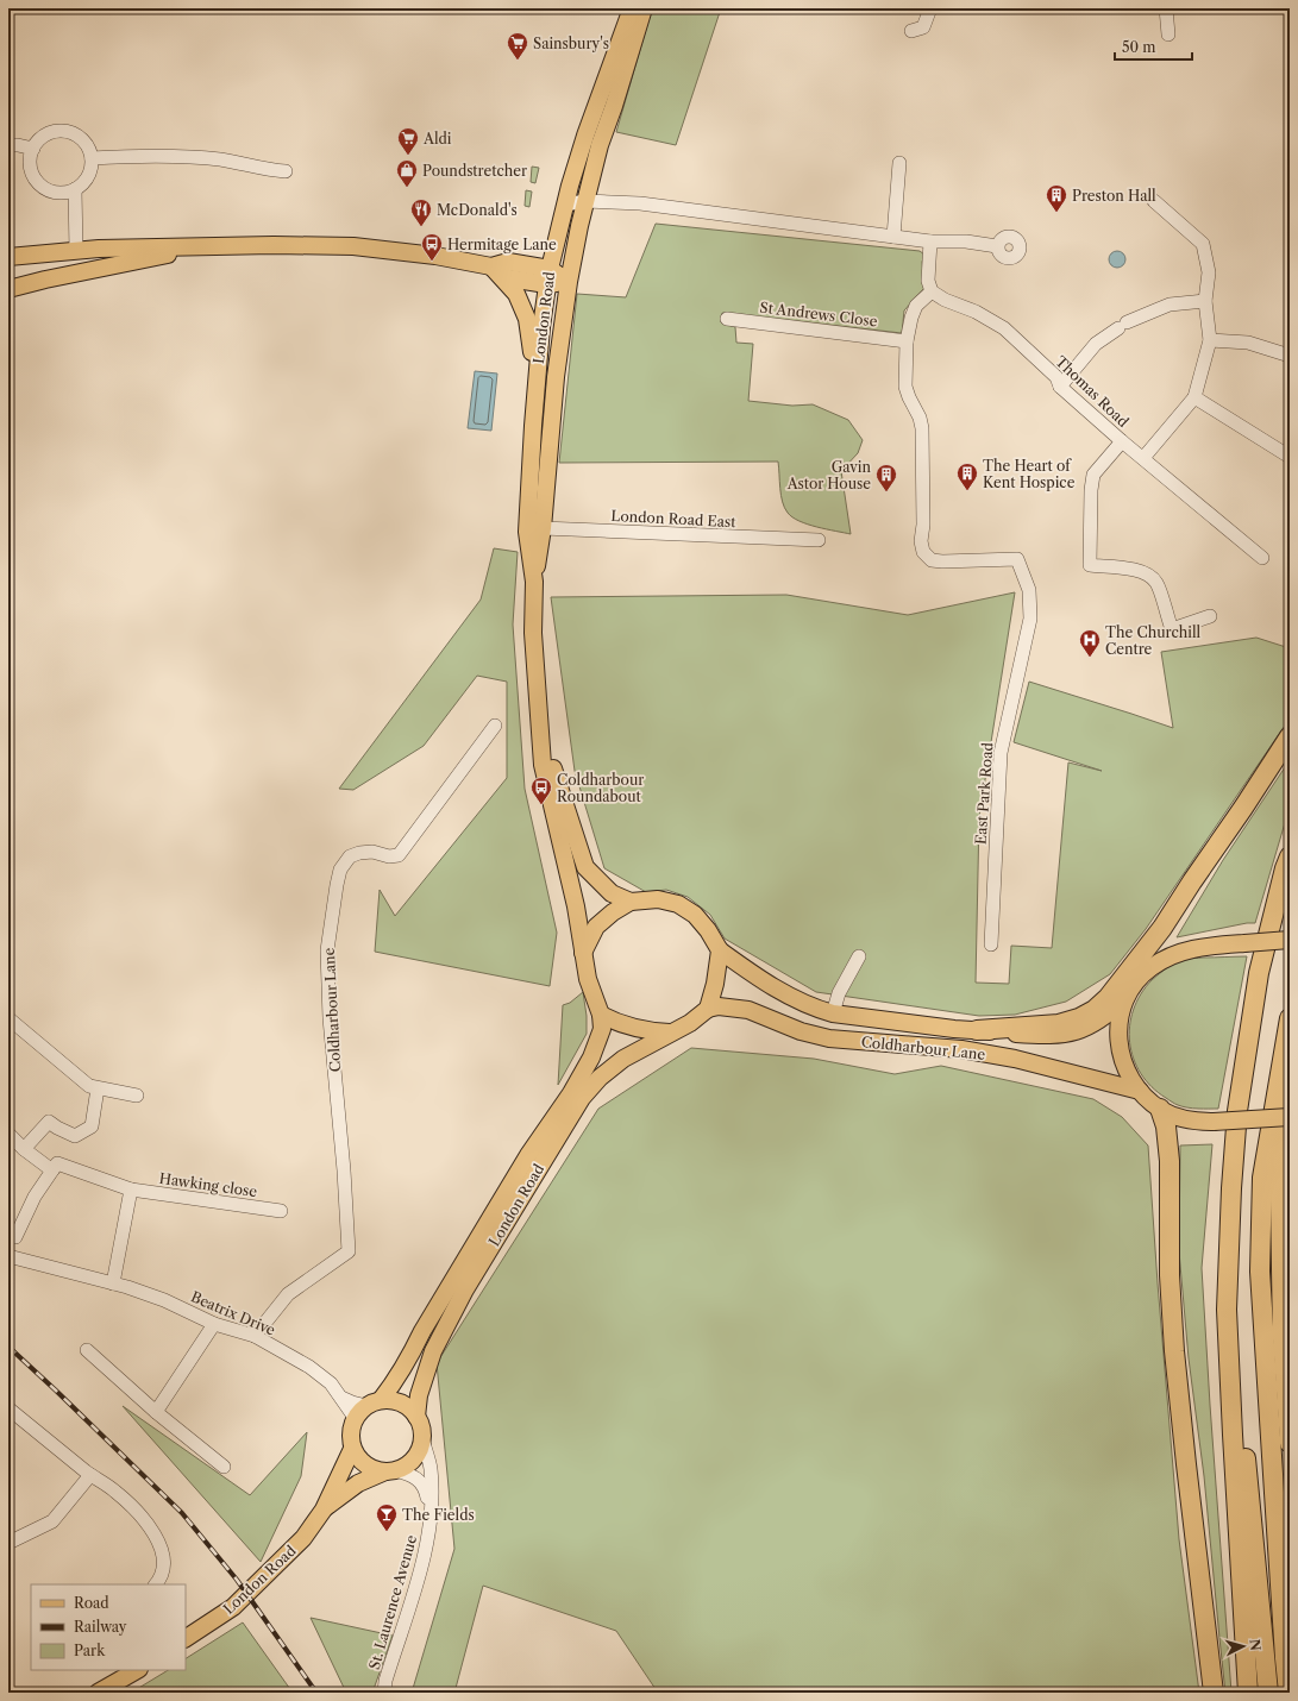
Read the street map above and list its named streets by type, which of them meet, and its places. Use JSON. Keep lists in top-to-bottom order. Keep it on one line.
{"streets":{"main road":["London Road","Coldharbour Lane"],"street":["St Andrews Close","Thomas Road","London Road East","East Park Road","Hawking close","Beatrix Drive","St. Laurence Avenue"]},"crossings":[["St Andrews Close","East Park Road"],["London Road","London Road East"],["London Road","Coldharbour Lane"],["London Road","Beatrix Drive"],["London Road","St. Laurence Avenue"],["Coldharbour Lane","Beatrix Drive"],["Beatrix Drive","St. Laurence Avenue"]],"places":{"supermarket":["Sainsbury's","Aldi"],"shop":["Poundstretcher"],"building":["Preston Hall","The Heart of Kent Hospice","Gavin Astor House"],"restaurant":["McDonald's"],"bus stop":["Hermitage Lane","Coldharbour Roundabout"],"hospital":["The Churchill Centre"],"bar":["The Fields"]},"legend":["Road","Railway","Park"],"scale_bar":"50 m","north":"right"}
